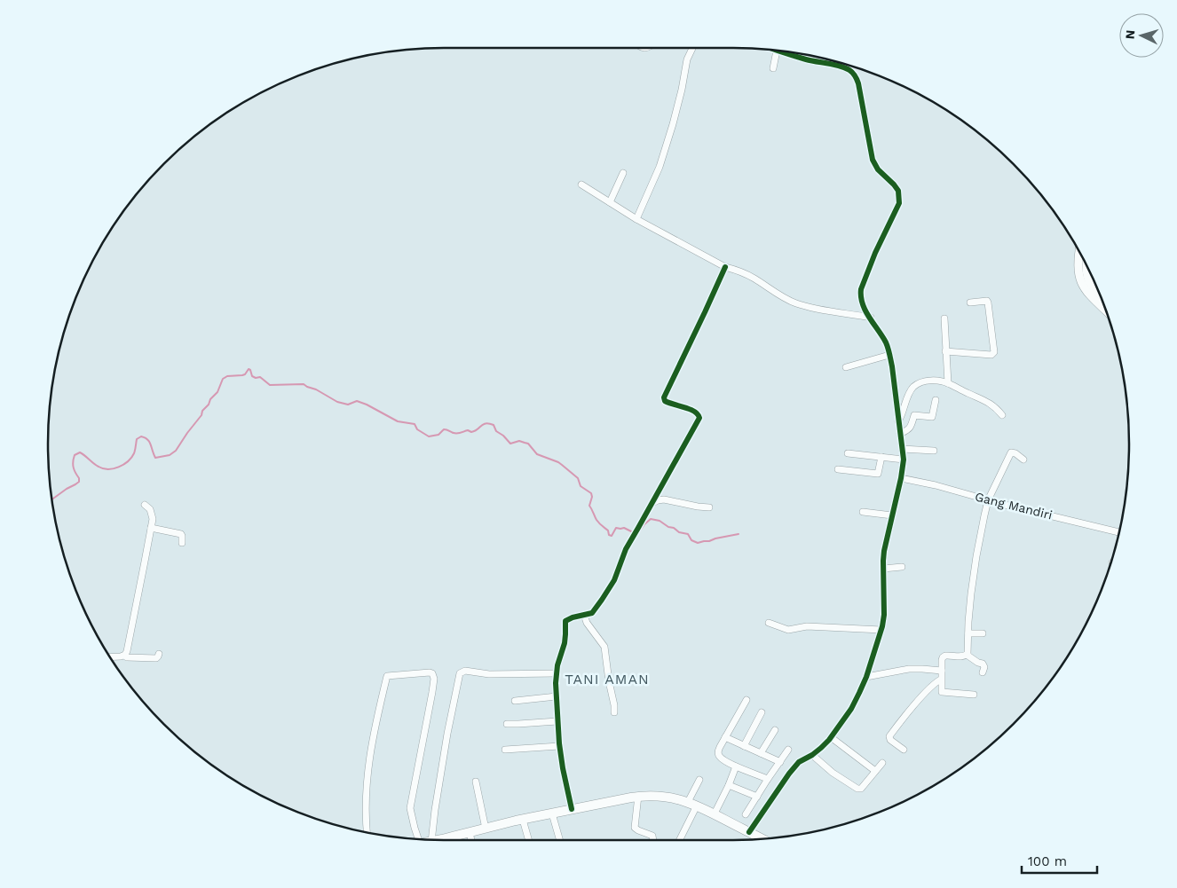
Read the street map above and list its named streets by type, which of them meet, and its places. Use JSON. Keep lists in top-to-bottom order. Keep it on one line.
{"streets":{"street":["Gang Mandiri"]},"districts":["TANI AMAN"],"scale_bar":"100 m","north":"left"}
